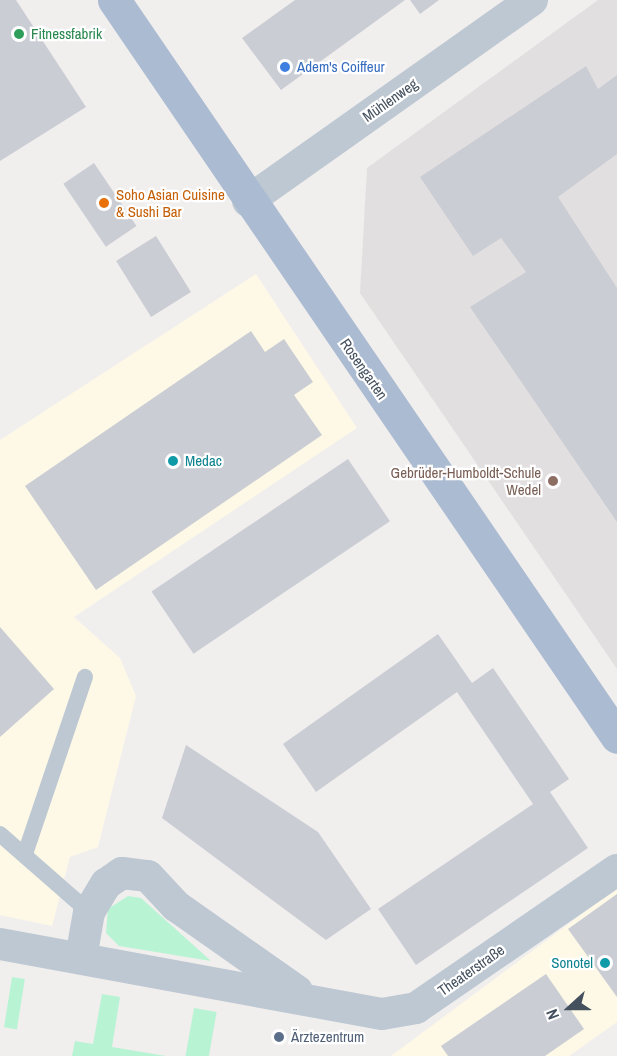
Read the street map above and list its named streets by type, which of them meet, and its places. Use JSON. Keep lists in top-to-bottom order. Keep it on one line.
{"streets":{"main road":["Rosengarten"],"street":["Mühlenweg","Theaterstraße"]},"crossings":[["Mühlenweg","Rosengarten"]],"places":["Fitnessfabrik","Adem's Coiffeur","Soho Asian Cuisine & Sushi Bar","Medac","Gebrüder-Humboldt-Schule Wedel","Sonotel","Ärztezentrum"],"north":"left"}
